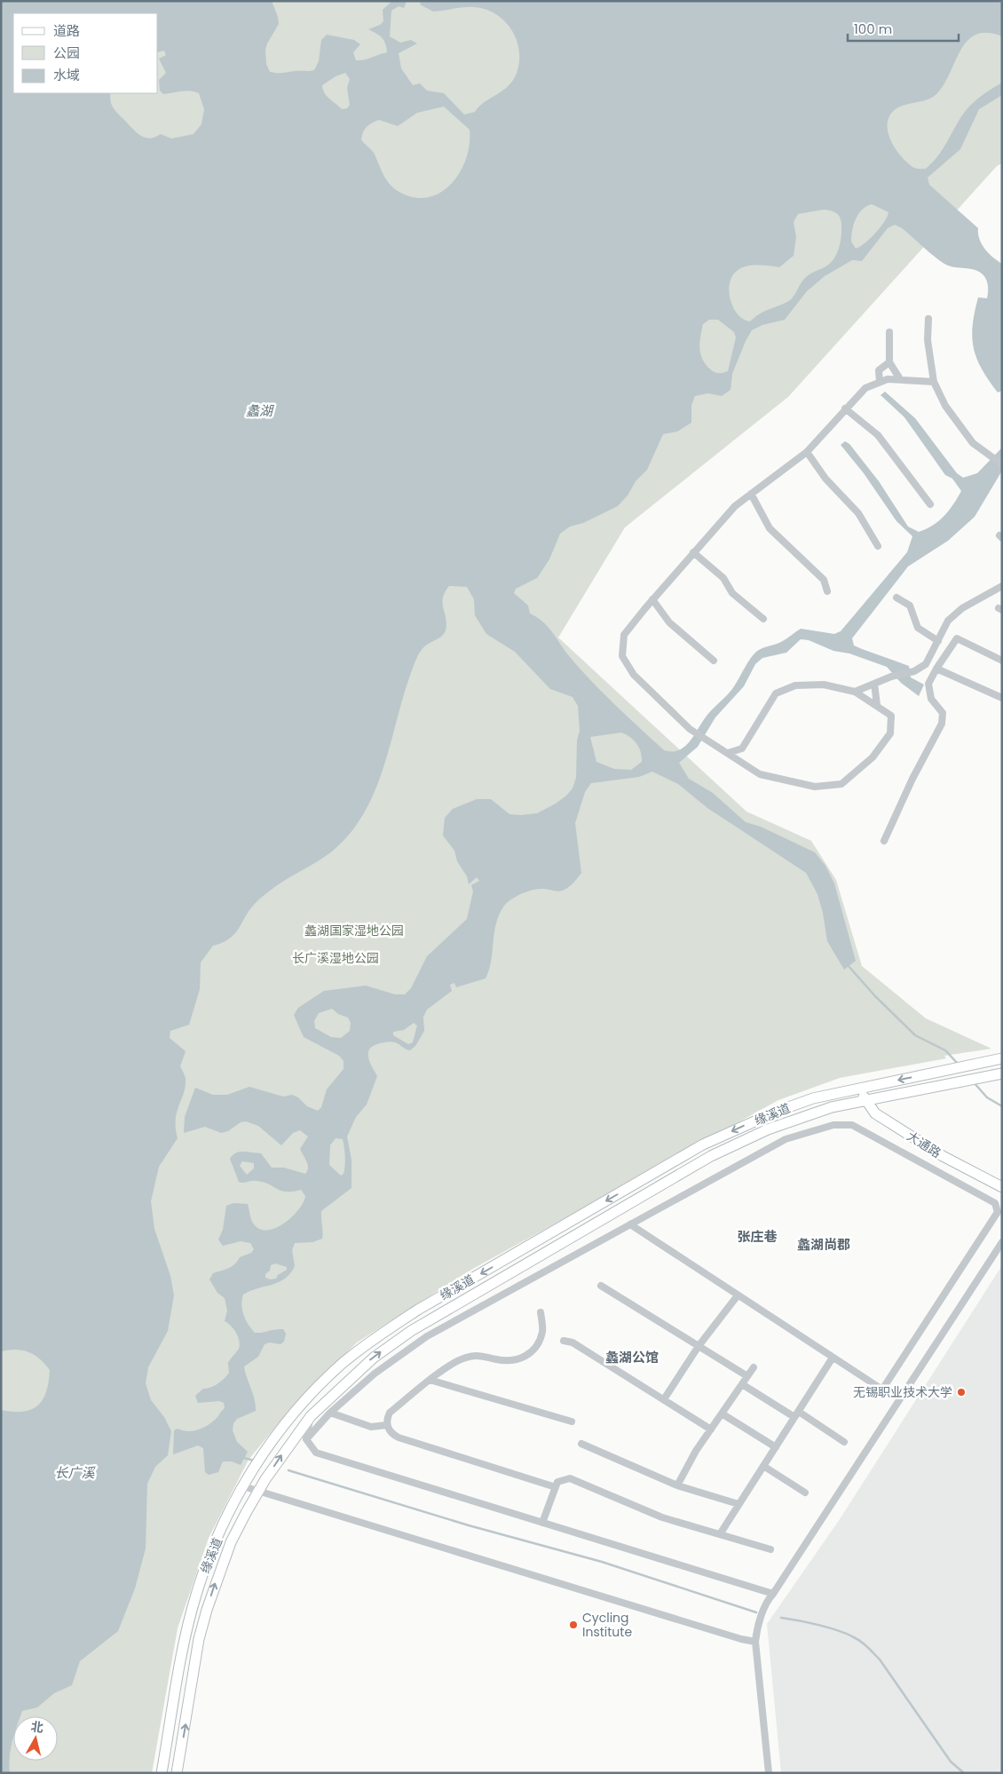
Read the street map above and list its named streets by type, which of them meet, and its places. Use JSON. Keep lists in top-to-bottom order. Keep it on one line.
{"streets":{"main road":["缘溪道","大通路"]},"crossings":[["缘溪道","大通路"]],"districts":["张庄巷","蠡湖尚郡","蠡湖公馆"],"water":["蠡湖","长广溪"],"parks":["蠡湖国家湿地公园","长广溪湿地公园"],"places":["无锡职业技术大学","Cycling Institute"],"legend":["道路","公园","水域"],"scale_bar":"100 m","north":"top"}
